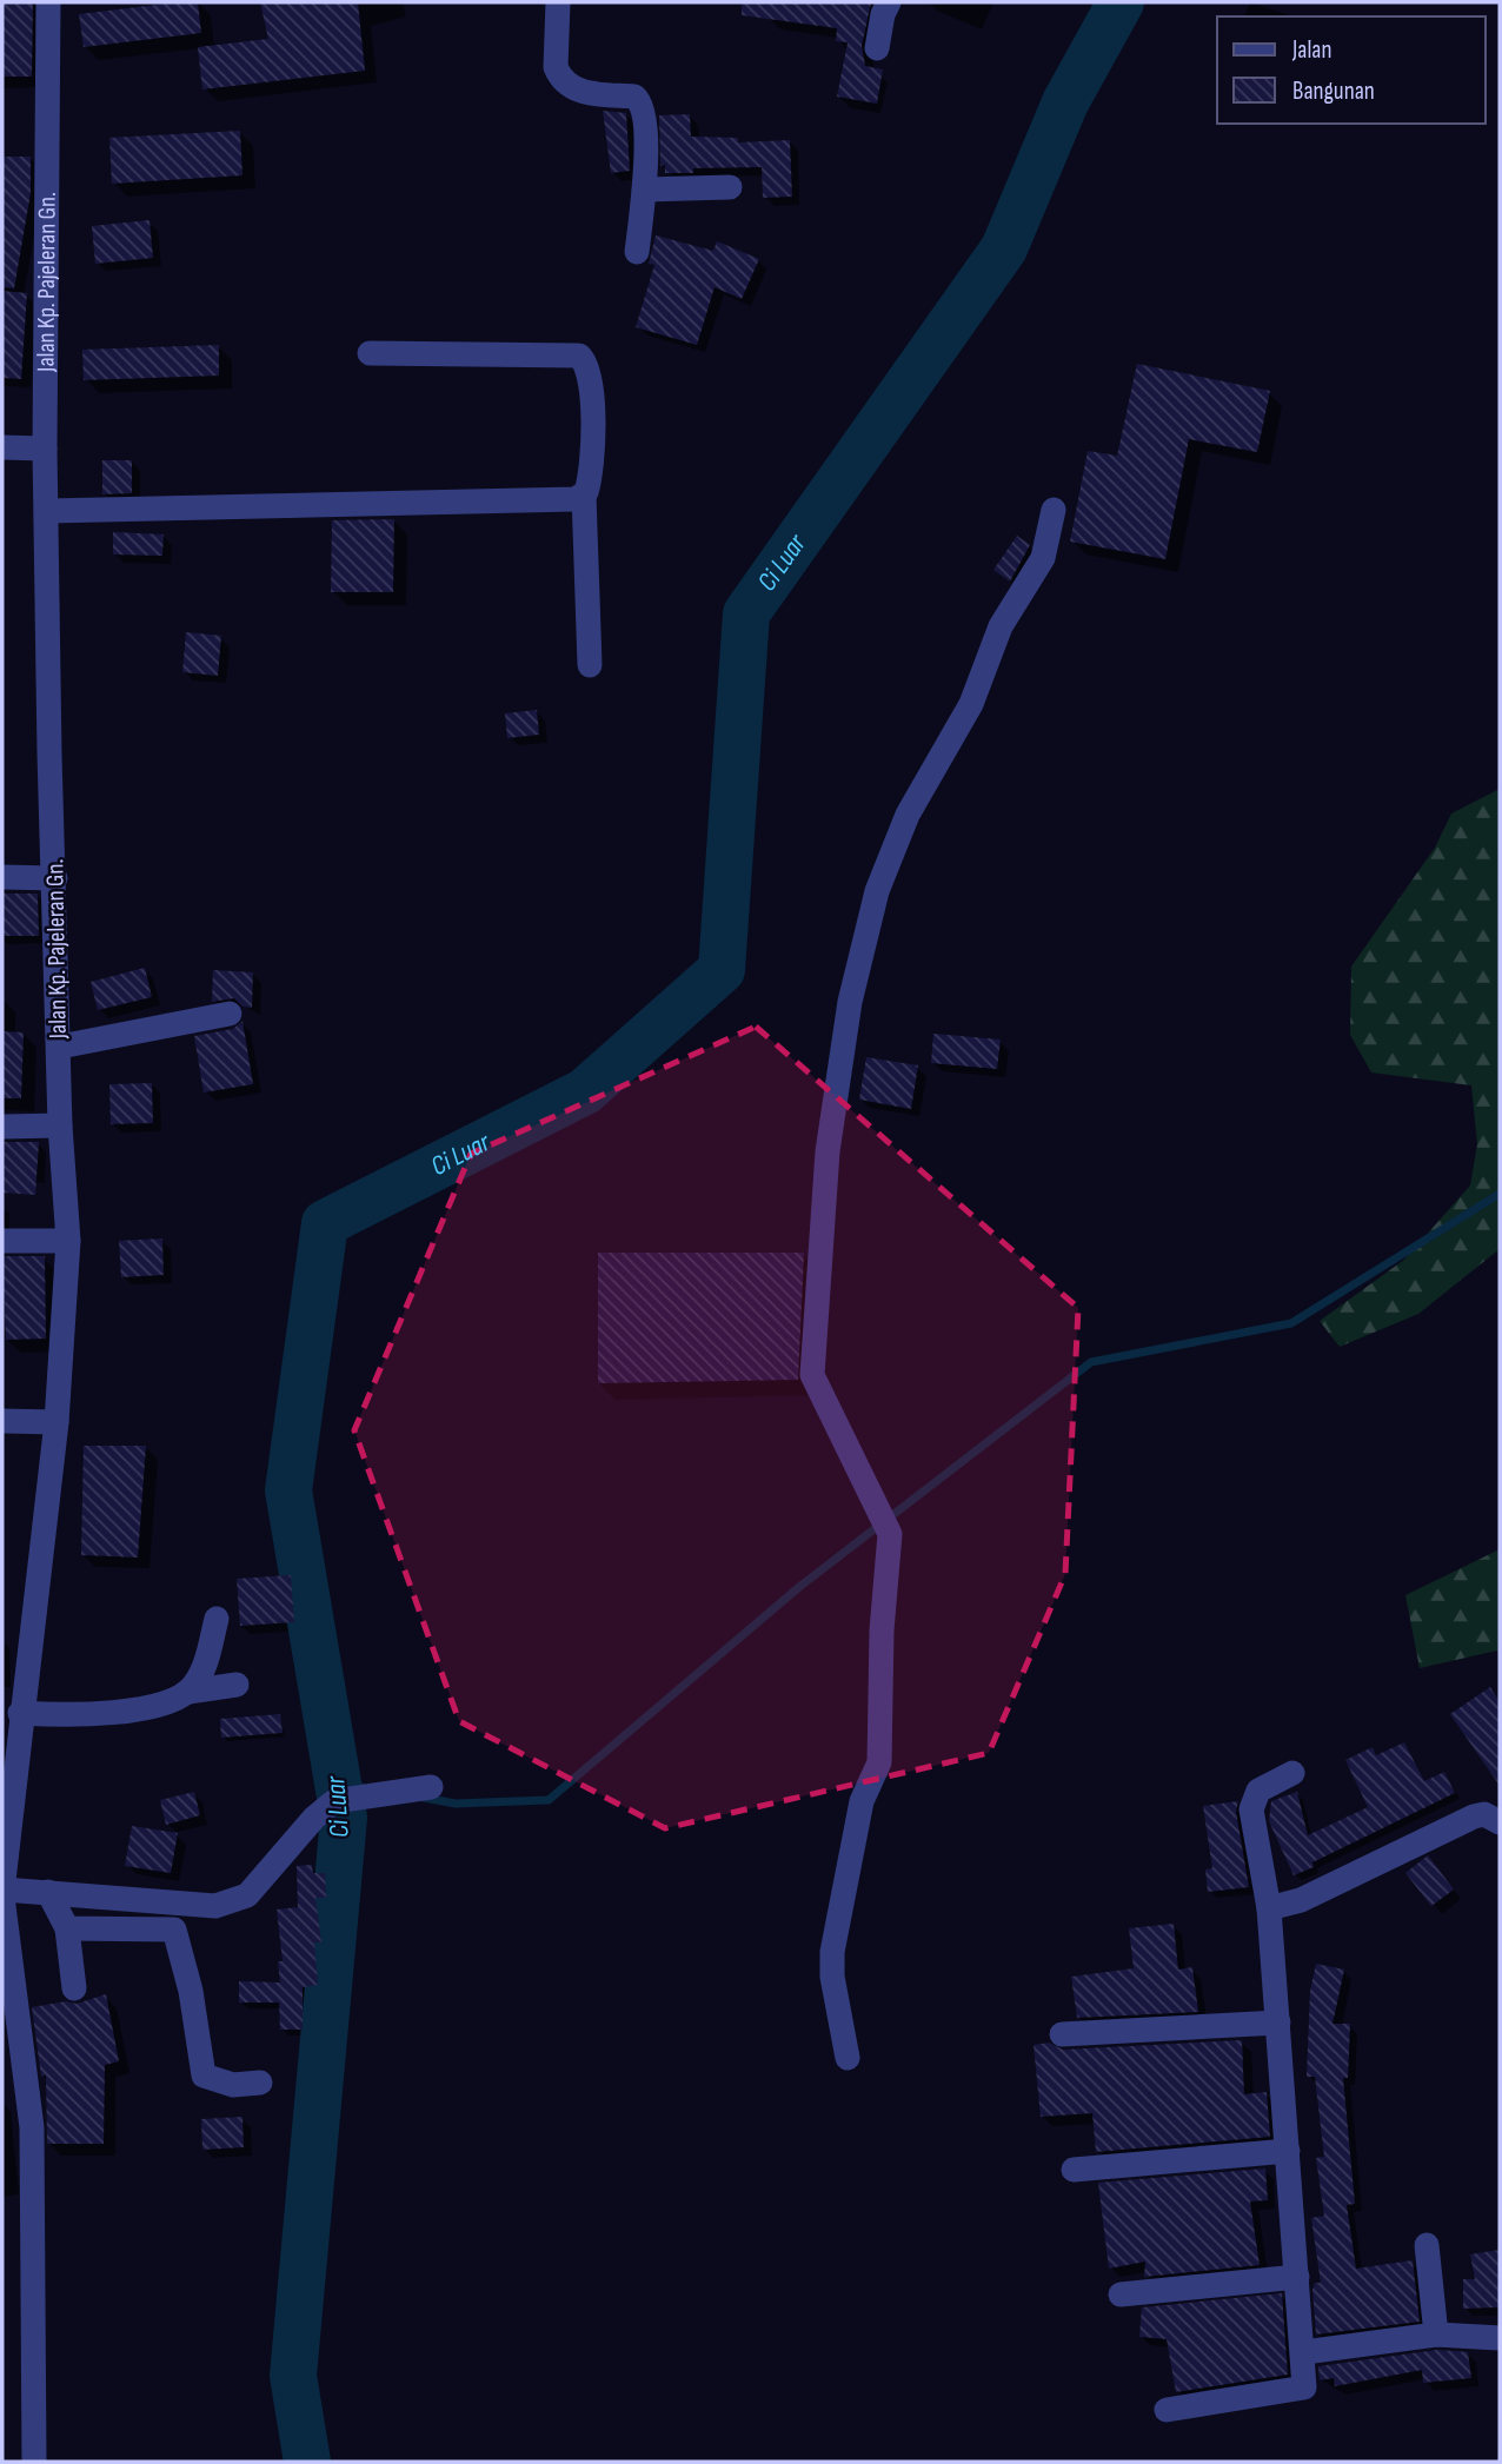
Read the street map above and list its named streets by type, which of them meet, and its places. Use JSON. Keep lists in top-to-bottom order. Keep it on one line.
{"streets":{"street":["Jalan Kp. Pajeleran Gn."]},"water":["Ci Luar"],"legend":["Jalan","Bangunan"]}
